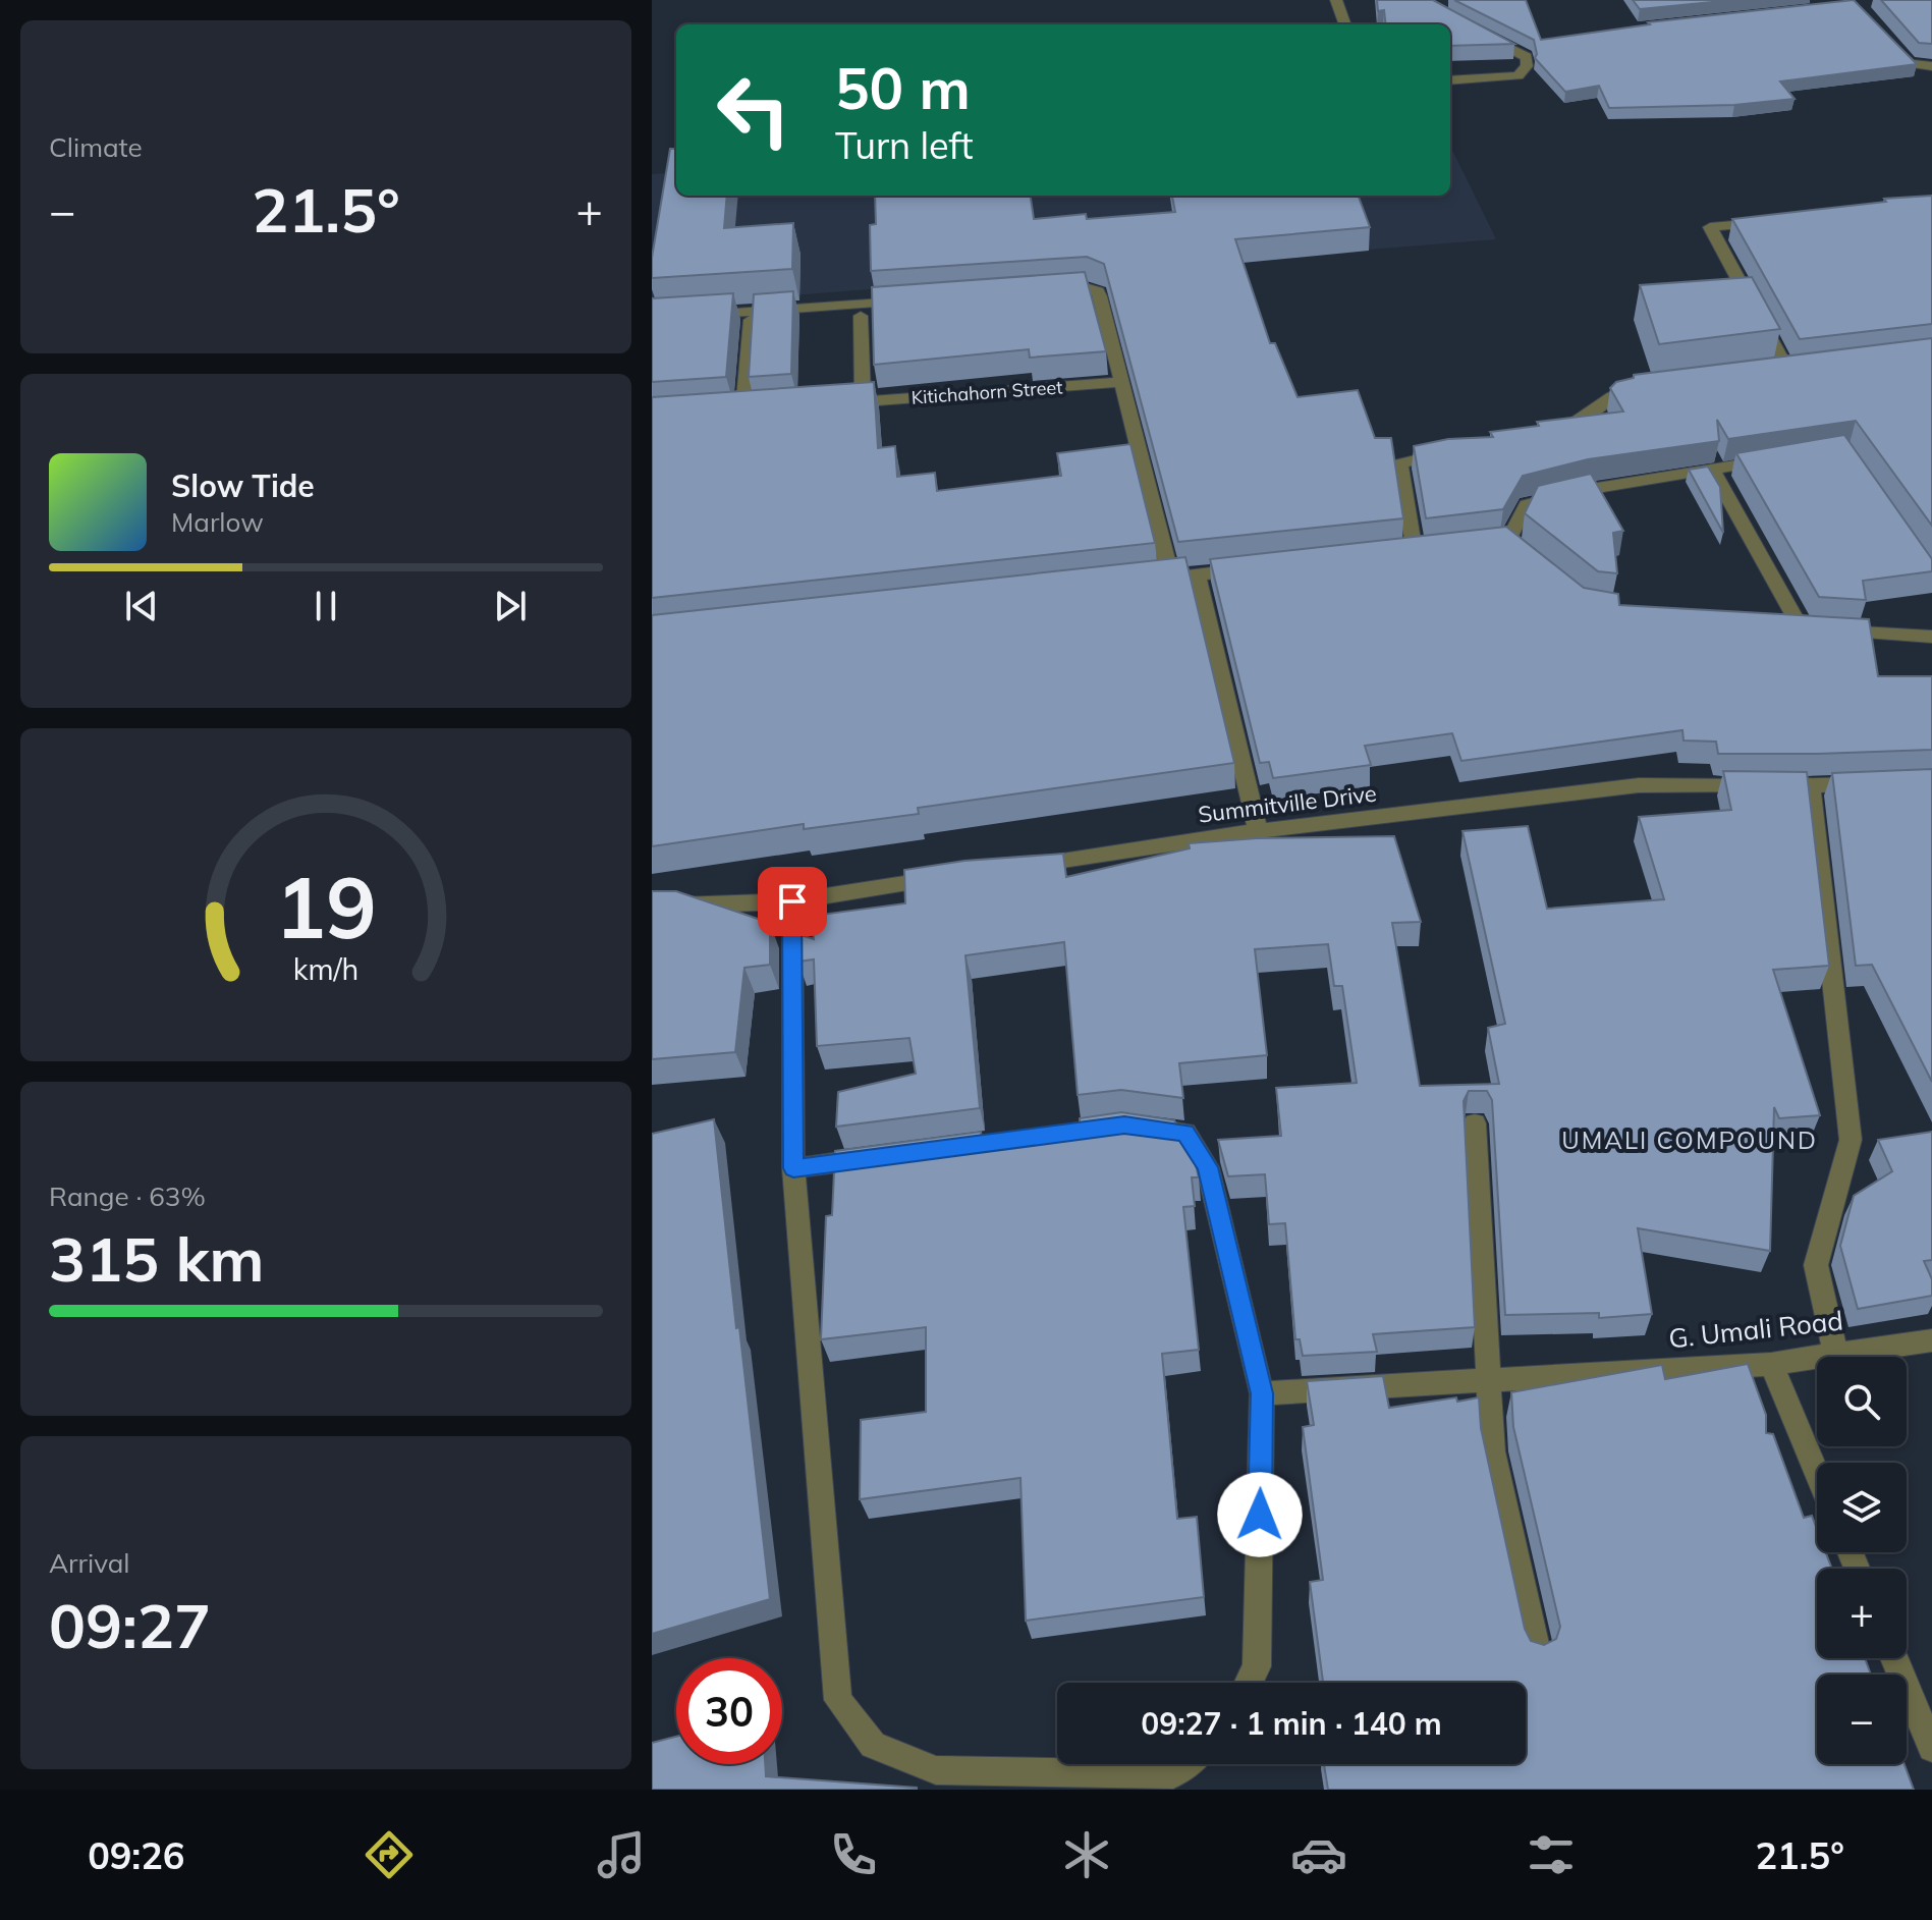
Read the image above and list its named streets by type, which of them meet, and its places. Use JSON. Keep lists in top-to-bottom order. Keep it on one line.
{"streets":{"street":["Kitichahorn Street","Summitville Drive","G. Umali Road"]},"districts":["UMALI COMPOUND"],"page":{"tile":["Climate",["Range · 63%","315 km"],["Arrival","09:27"]],"turn":["50 m","Turn left"],"heat":["−","21.5°","+"],"song":["Slow Tide","Marlow"],"map_buttons":["+","−"],"limit":"30","trip":"09:27 · 1 min · 140 m","tabs":["09:26","21.5°"],"gauge":["19","km/h"]}}
